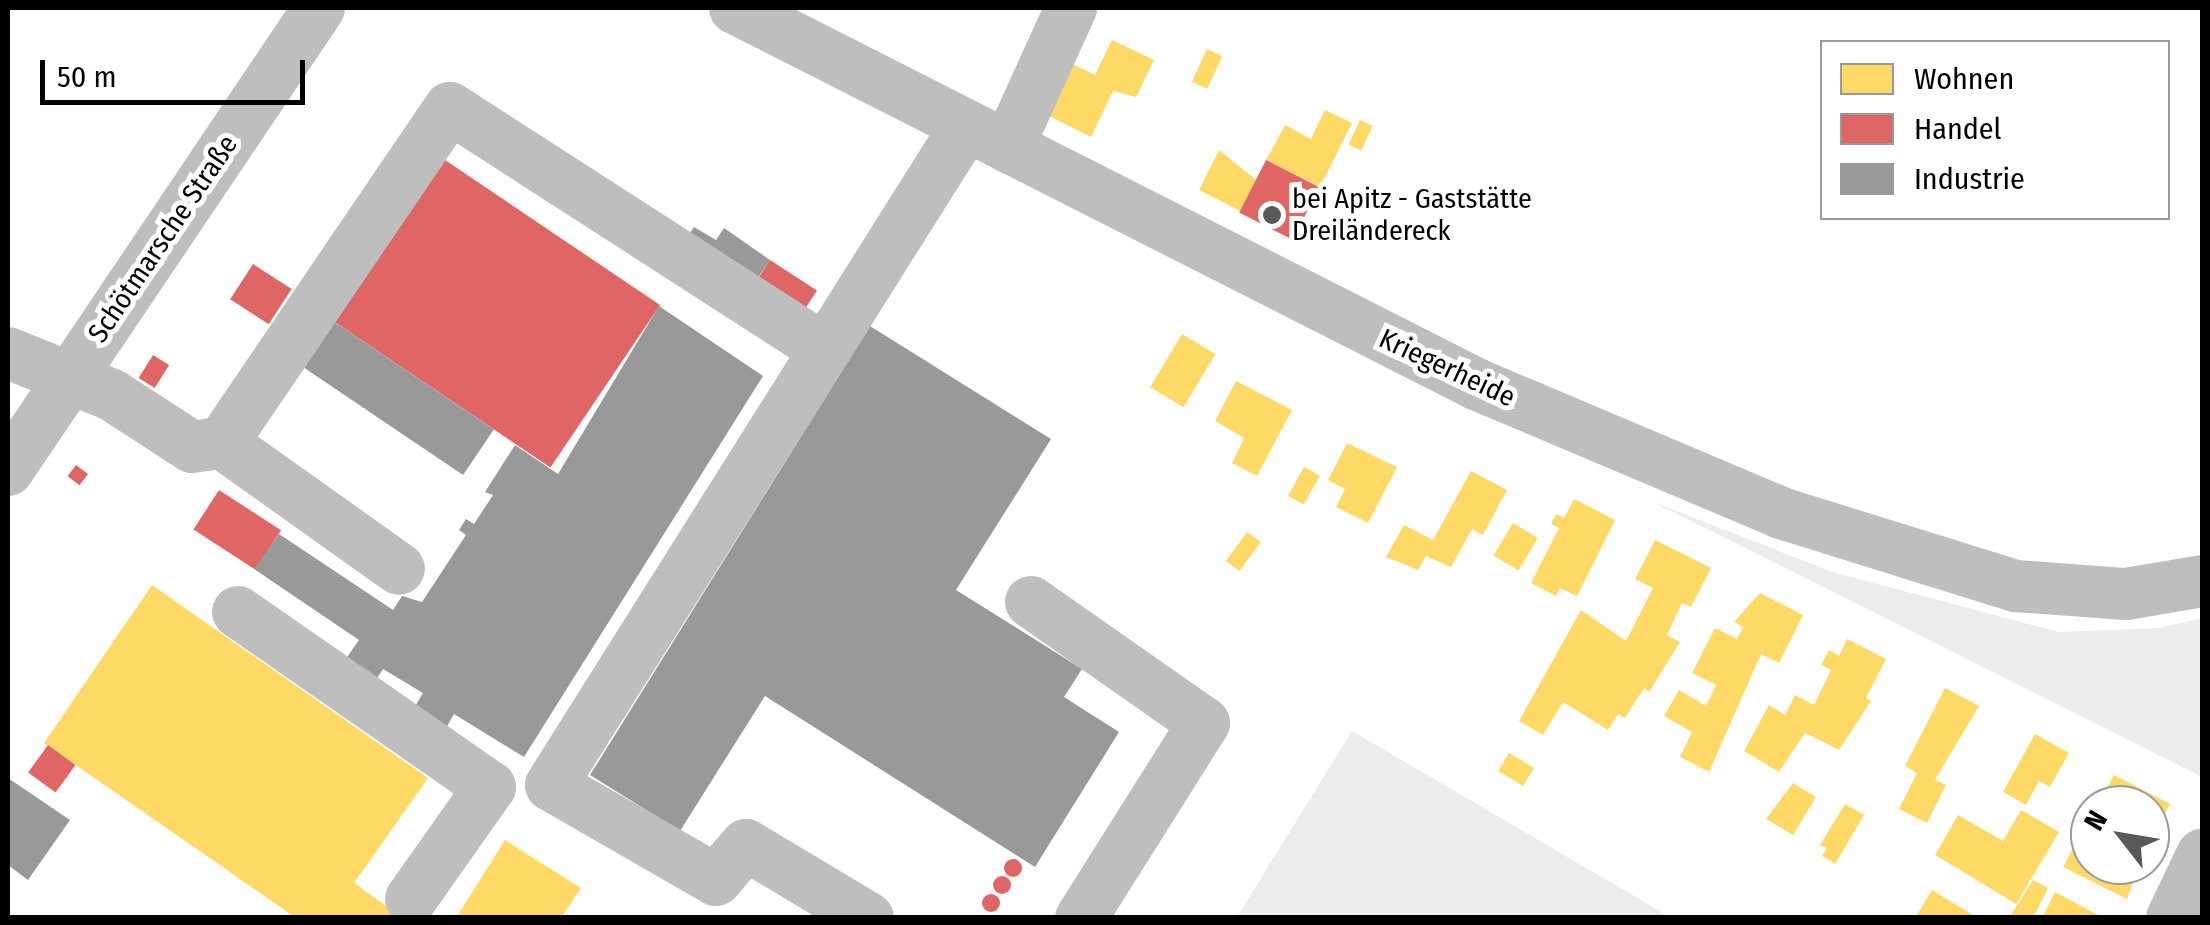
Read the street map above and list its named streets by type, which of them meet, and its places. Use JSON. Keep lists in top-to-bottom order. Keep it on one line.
{"streets":{"street":["Schötmarsche Straße","Kriegerheide"]},"places":["bei Apitz - Gaststätte Dreiländereck"],"legend":["Wohnen","Handel","Industrie"],"scale_bar":"50 m","north":"top left"}
